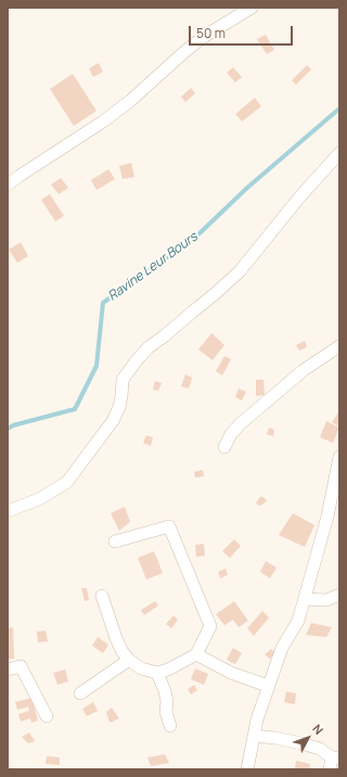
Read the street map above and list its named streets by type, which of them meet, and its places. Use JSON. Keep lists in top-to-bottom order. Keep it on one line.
{"water":["Ravine Leur Bours"],"scale_bar":"50 m","north":"top right"}
